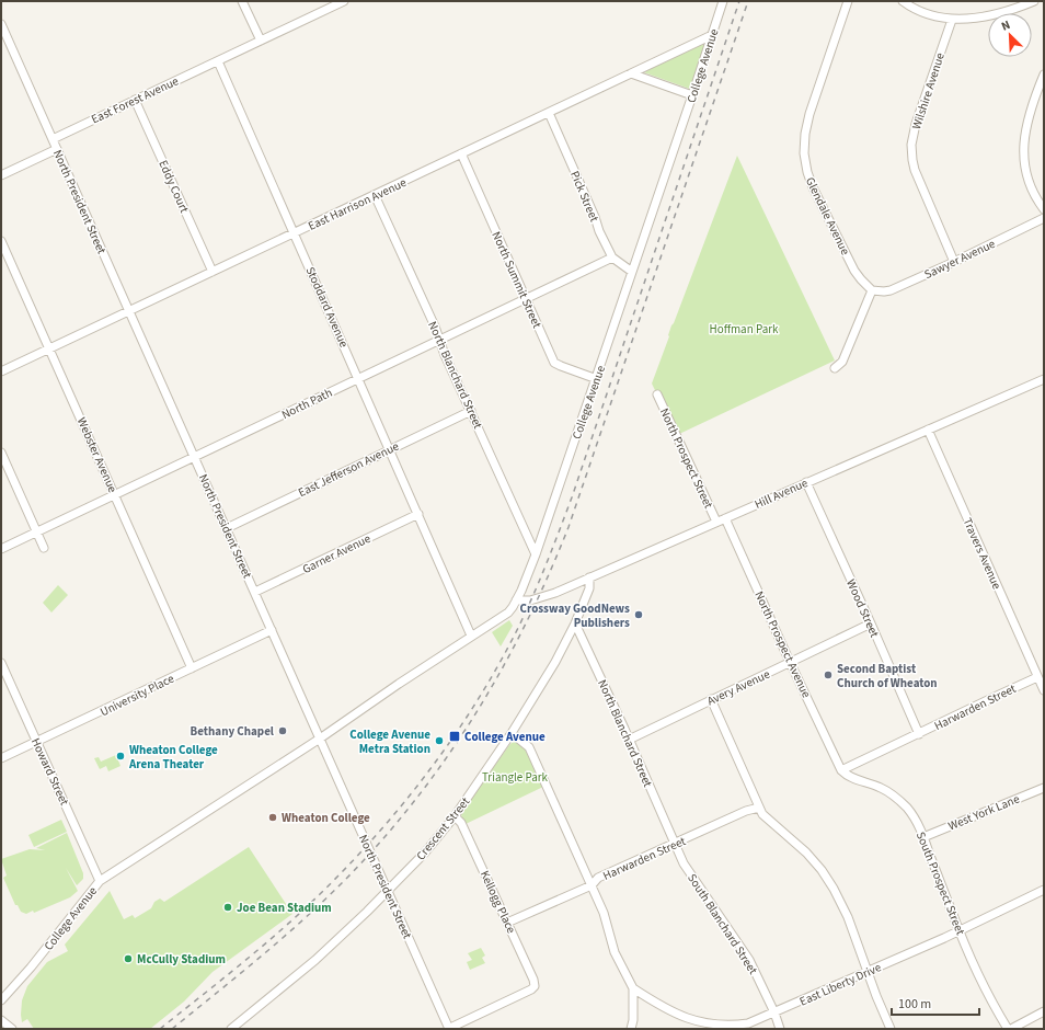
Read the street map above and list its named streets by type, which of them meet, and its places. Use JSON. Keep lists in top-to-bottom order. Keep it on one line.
{"streets":{"street":["College Avenue","Wilshire Avenue","East Forest Avenue","Eddy Court","Pick Street","North President Street","East Harrison Avenue","Glendale Avenue","Sawyer Avenue","North Summit Street","Stoddard Avenue","North Blanchard Street","North Path","Webster Avenue","North Prospect Street","East Jefferson Avenue","Hill Avenue","Garner Avenue","Travers Avenue","Wood Street","North Prospect Avenue","Avery Avenue","University Place","Harwarden Street","Howard Street","West York Lane","Crescent Street","South Prospect Street","Kellogg Place","South Blanchard Street","East Liberty Drive"]},"crossings":[["College Avenue","Pick Street"],["College Avenue","North President Street"],["College Avenue","East Harrison Avenue"],["College Avenue","North Summit Street"],["College Avenue","Stoddard Avenue"],["College Avenue","North Blanchard Street"],["College Avenue","Hill Avenue"],["College Avenue","Howard Street"],["Wilshire Avenue","Sawyer Avenue"],["East Forest Avenue","Eddy Court"],["East Forest Avenue","North President Street"],["East Forest Avenue","Stoddard Avenue"],["Eddy Court","East Harrison Avenue"],["Pick Street","East Harrison Avenue"],["Pick Street","North Path"],["North President Street","East Harrison Avenue"],["North President Street","North Path"],["North President Street","East Jefferson Avenue"],["North President Street","Garner Avenue"],["North President Street","University Place"],["North President Street","Crescent Street"],["North President Street","Kellogg Place"],["East Harrison Avenue","North Summit Street"],["East Harrison Avenue","Stoddard Avenue"],["East Harrison Avenue","North Blanchard Street"],["East Harrison Avenue","Webster Avenue"],["Glendale Avenue","Sawyer Avenue"],["North Summit Street","North Path"],["Stoddard Avenue","North Path"],["Stoddard Avenue","East Jefferson Avenue"],["Stoddard Avenue","Garner Avenue"],["North Blanchard Street","North Path"],["North Blanchard Street","East Jefferson Avenue"],["North Blanchard Street","Avery Avenue"],["North Blanchard Street","Harwarden Street"],["North Blanchard Street","Crescent Street"],["North Blanchard Street","South Blanchard Street"],["North Path","Webster Avenue"],["Webster Avenue","University Place"],["North Prospect Street","Hill Avenue"],["Hill Avenue","Travers Avenue"],["Hill Avenue","Wood Street"],["Hill Avenue","North Prospect Avenue"],["Hill Avenue","Crescent Street"],["Travers Avenue","Harwarden Street"],["Wood Street","Avery Avenue"],["Wood Street","Harwarden Street"],["North Prospect Avenue","Avery Avenue"],["North Prospect Avenue","Harwarden Street"],["North Prospect Avenue","South Prospect Street"],["University Place","Howard Street"],["Harwarden Street","South Prospect Street"],["Harwarden Street","Kellogg Place"],["Harwarden Street","South Blanchard Street"],["West York Lane","South Prospect Street"],["Crescent Street","Kellogg Place"],["South Prospect Street","East Liberty Drive"],["South Blanchard Street","East Liberty Drive"]],"parks":["Hoffman Park","Triangle Park"],"places":{"other":["Crossway GoodNews Publishers","Second Baptist Church of Wheaton","Bethany Chapel","College Avenue Metra Station","Wheaton College Arena Theater","Wheaton College","Joe Bean Stadium","McCully Stadium"],"transit":["College Avenue"]},"scale_bar":"100 m","north":"top left"}
